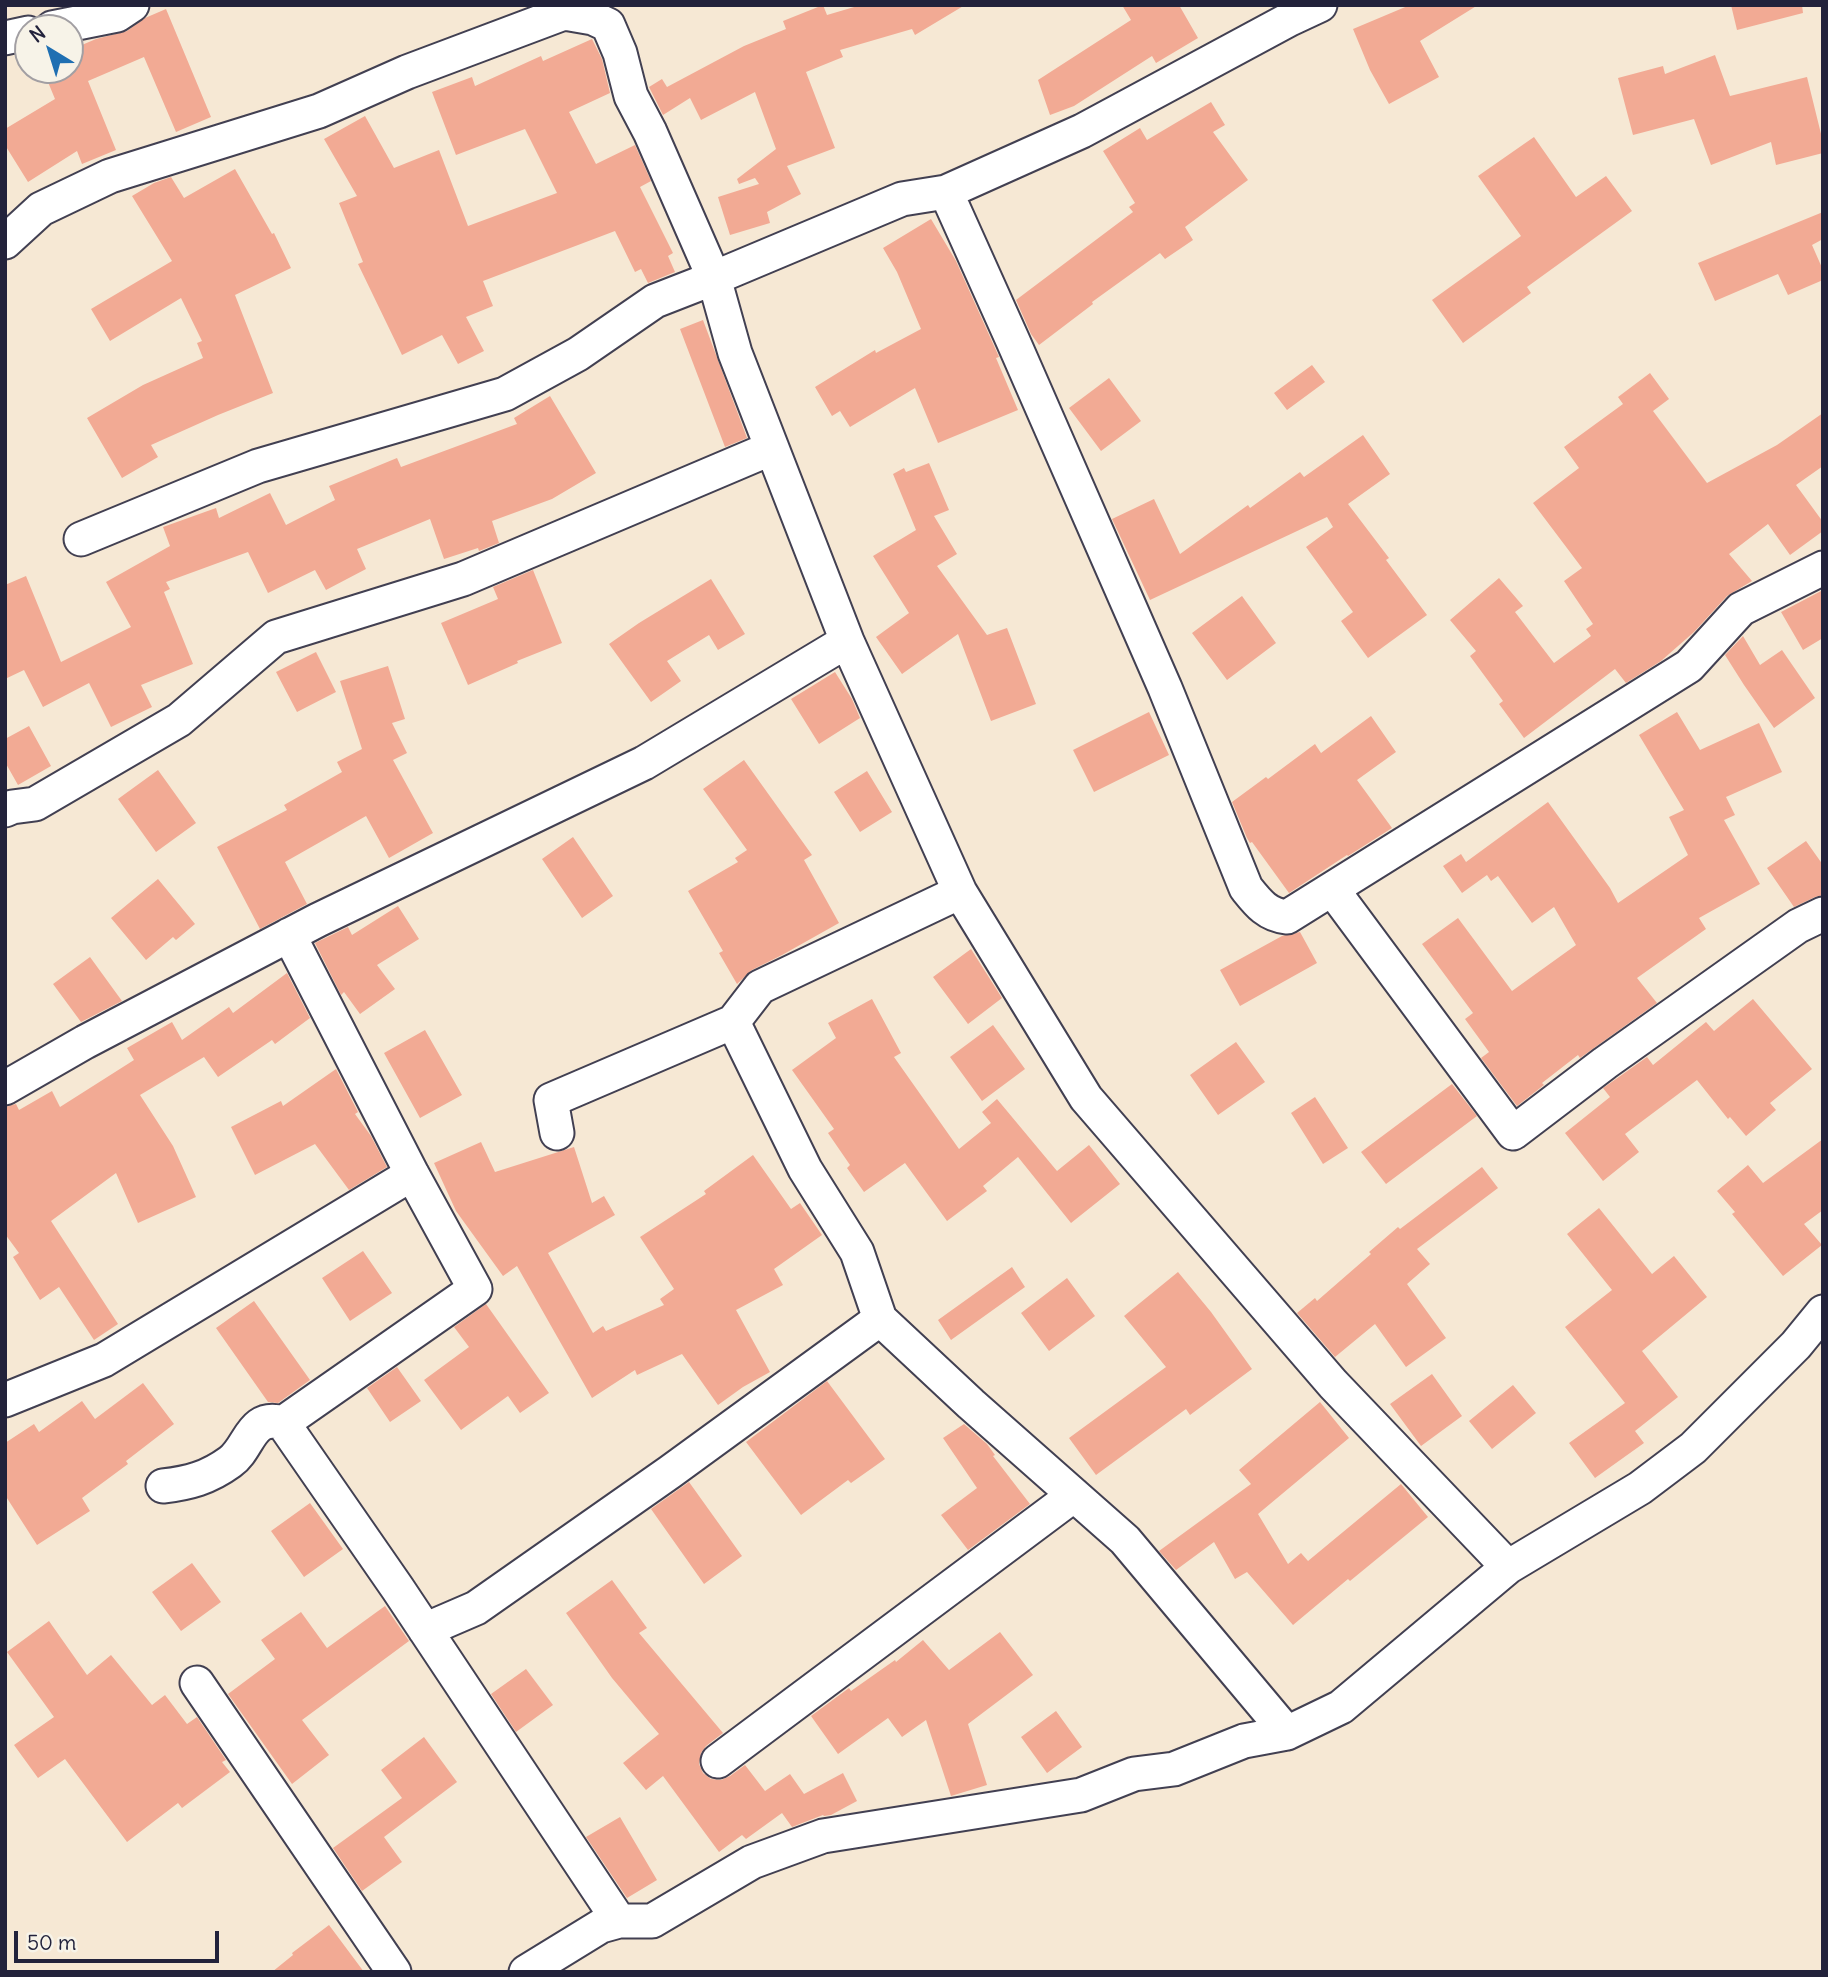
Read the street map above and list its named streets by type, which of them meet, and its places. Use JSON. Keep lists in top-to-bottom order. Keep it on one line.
{"scale_bar":"50 m","north":"top left"}
